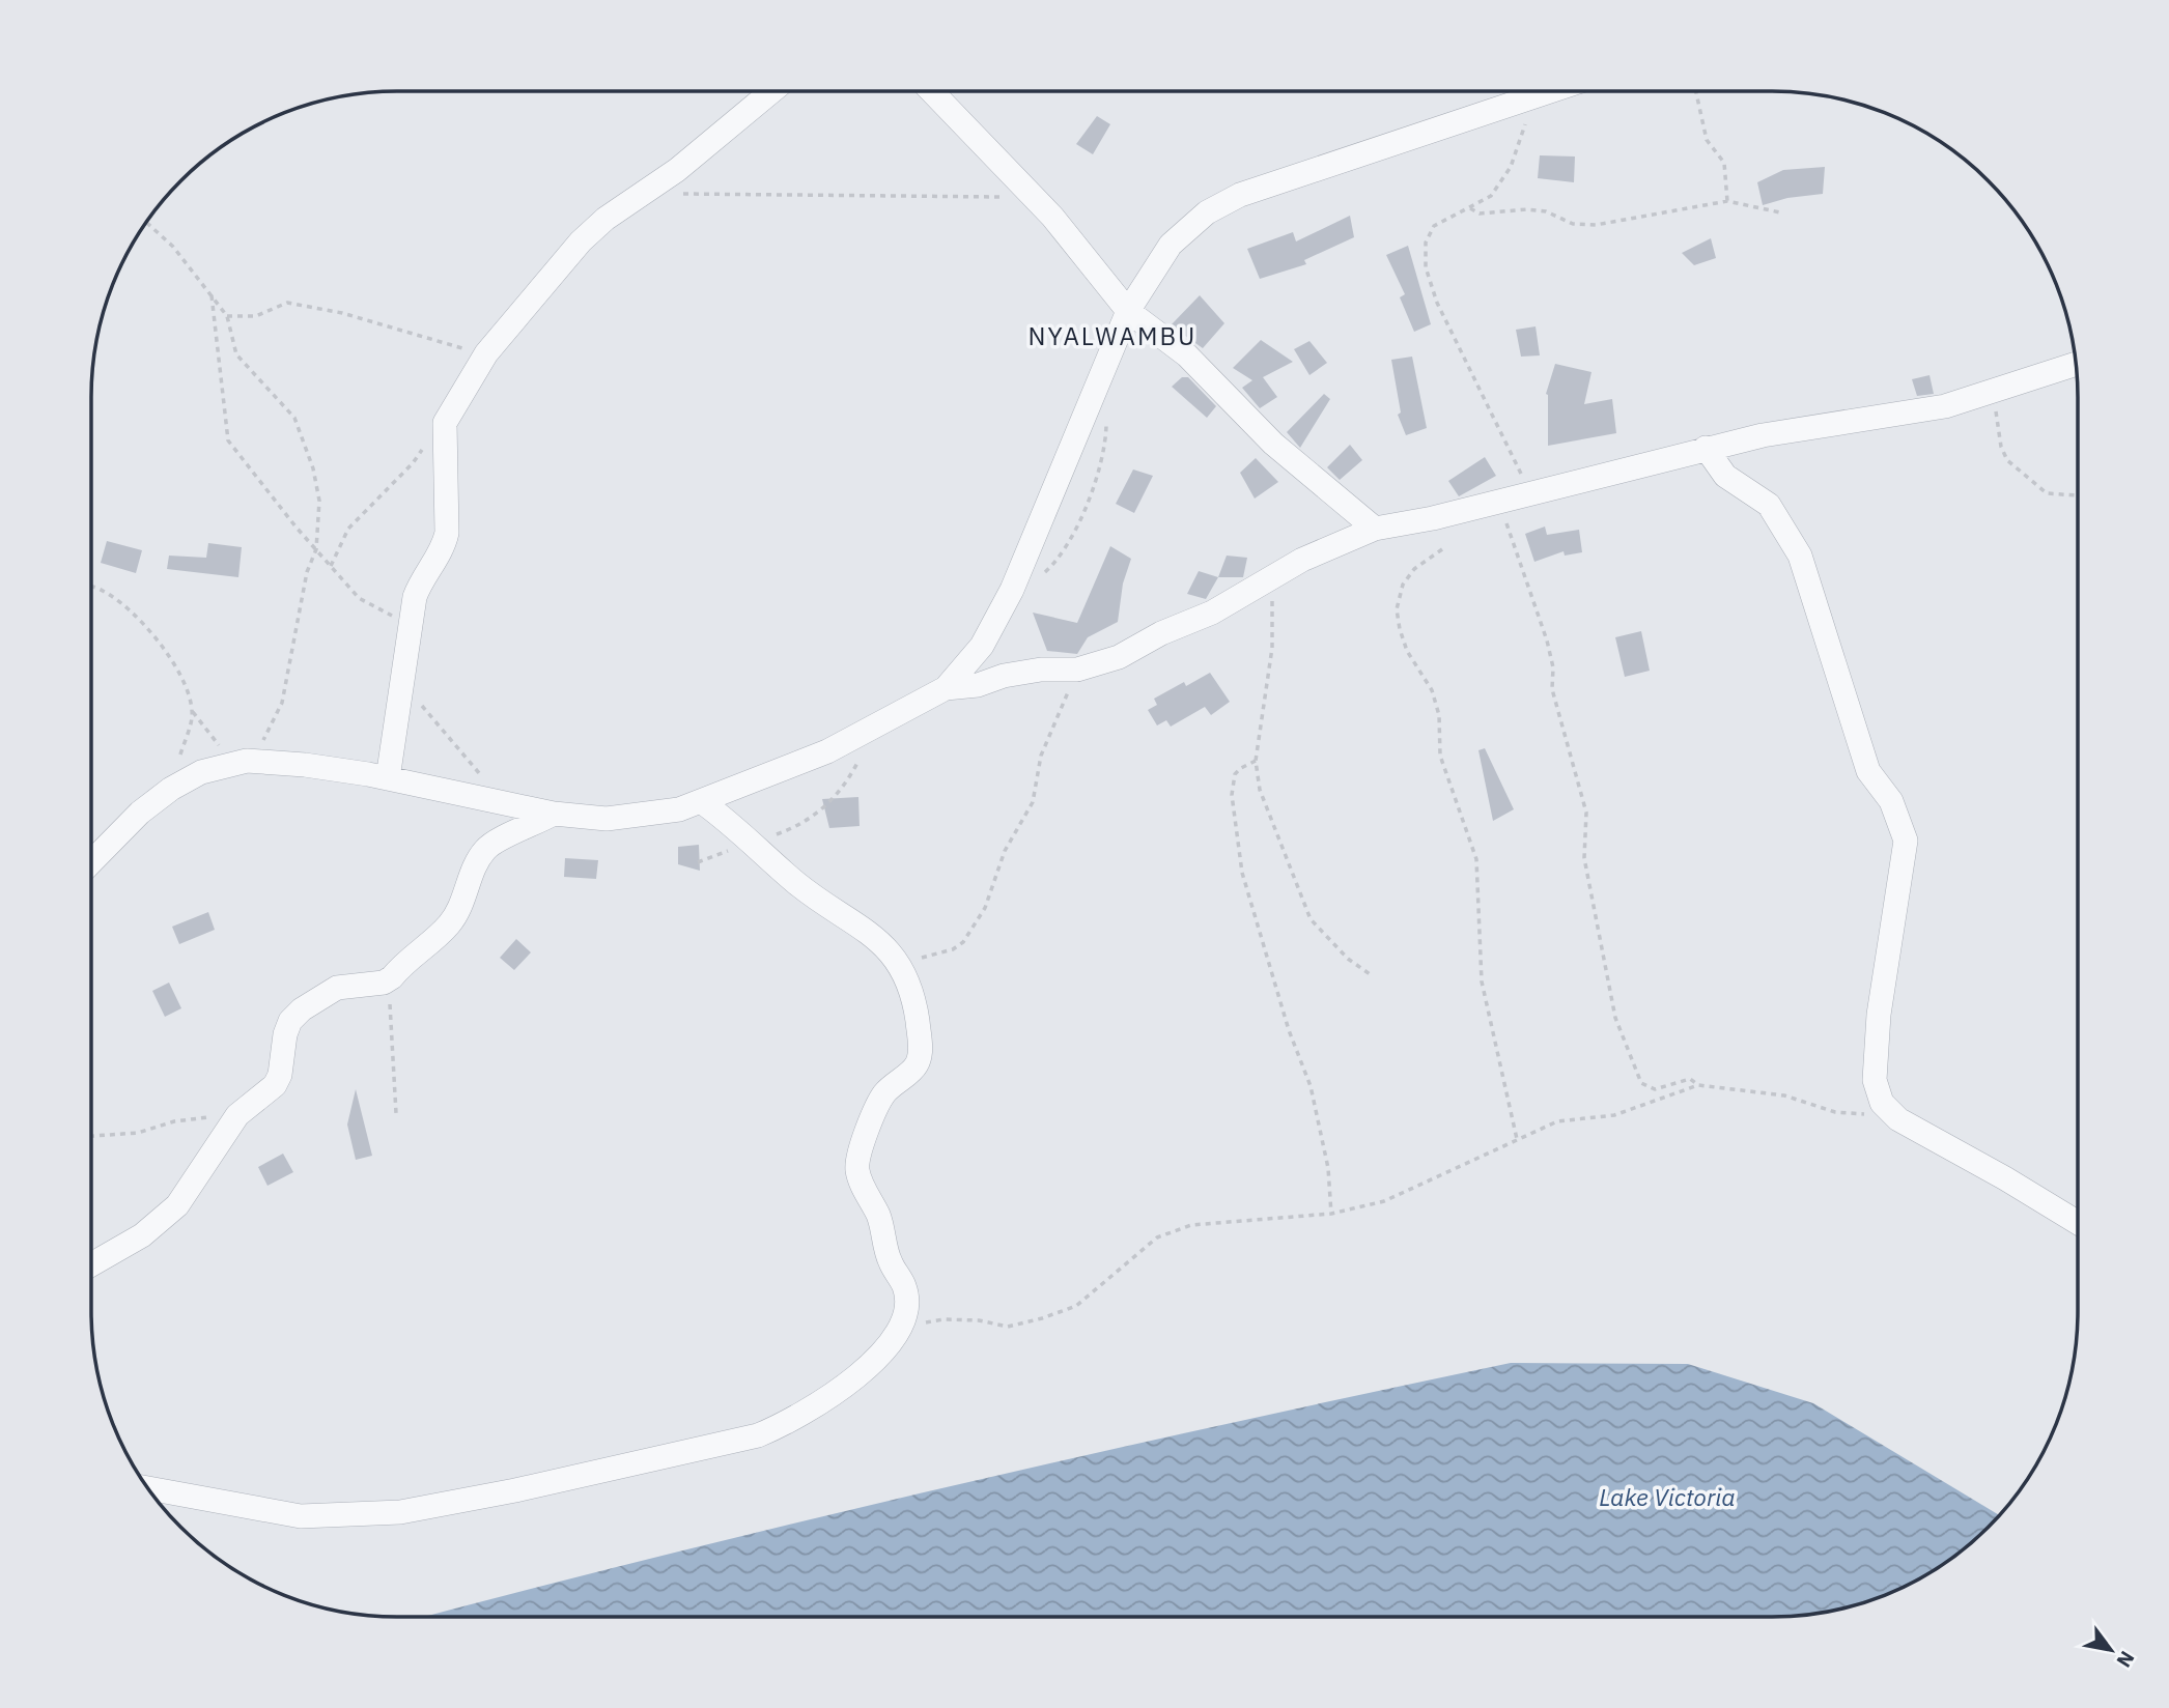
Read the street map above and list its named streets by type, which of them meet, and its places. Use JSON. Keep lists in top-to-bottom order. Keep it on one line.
{"districts":["NYALWAMBU"],"water":["Lake Victoria"],"north":"bottom right"}
